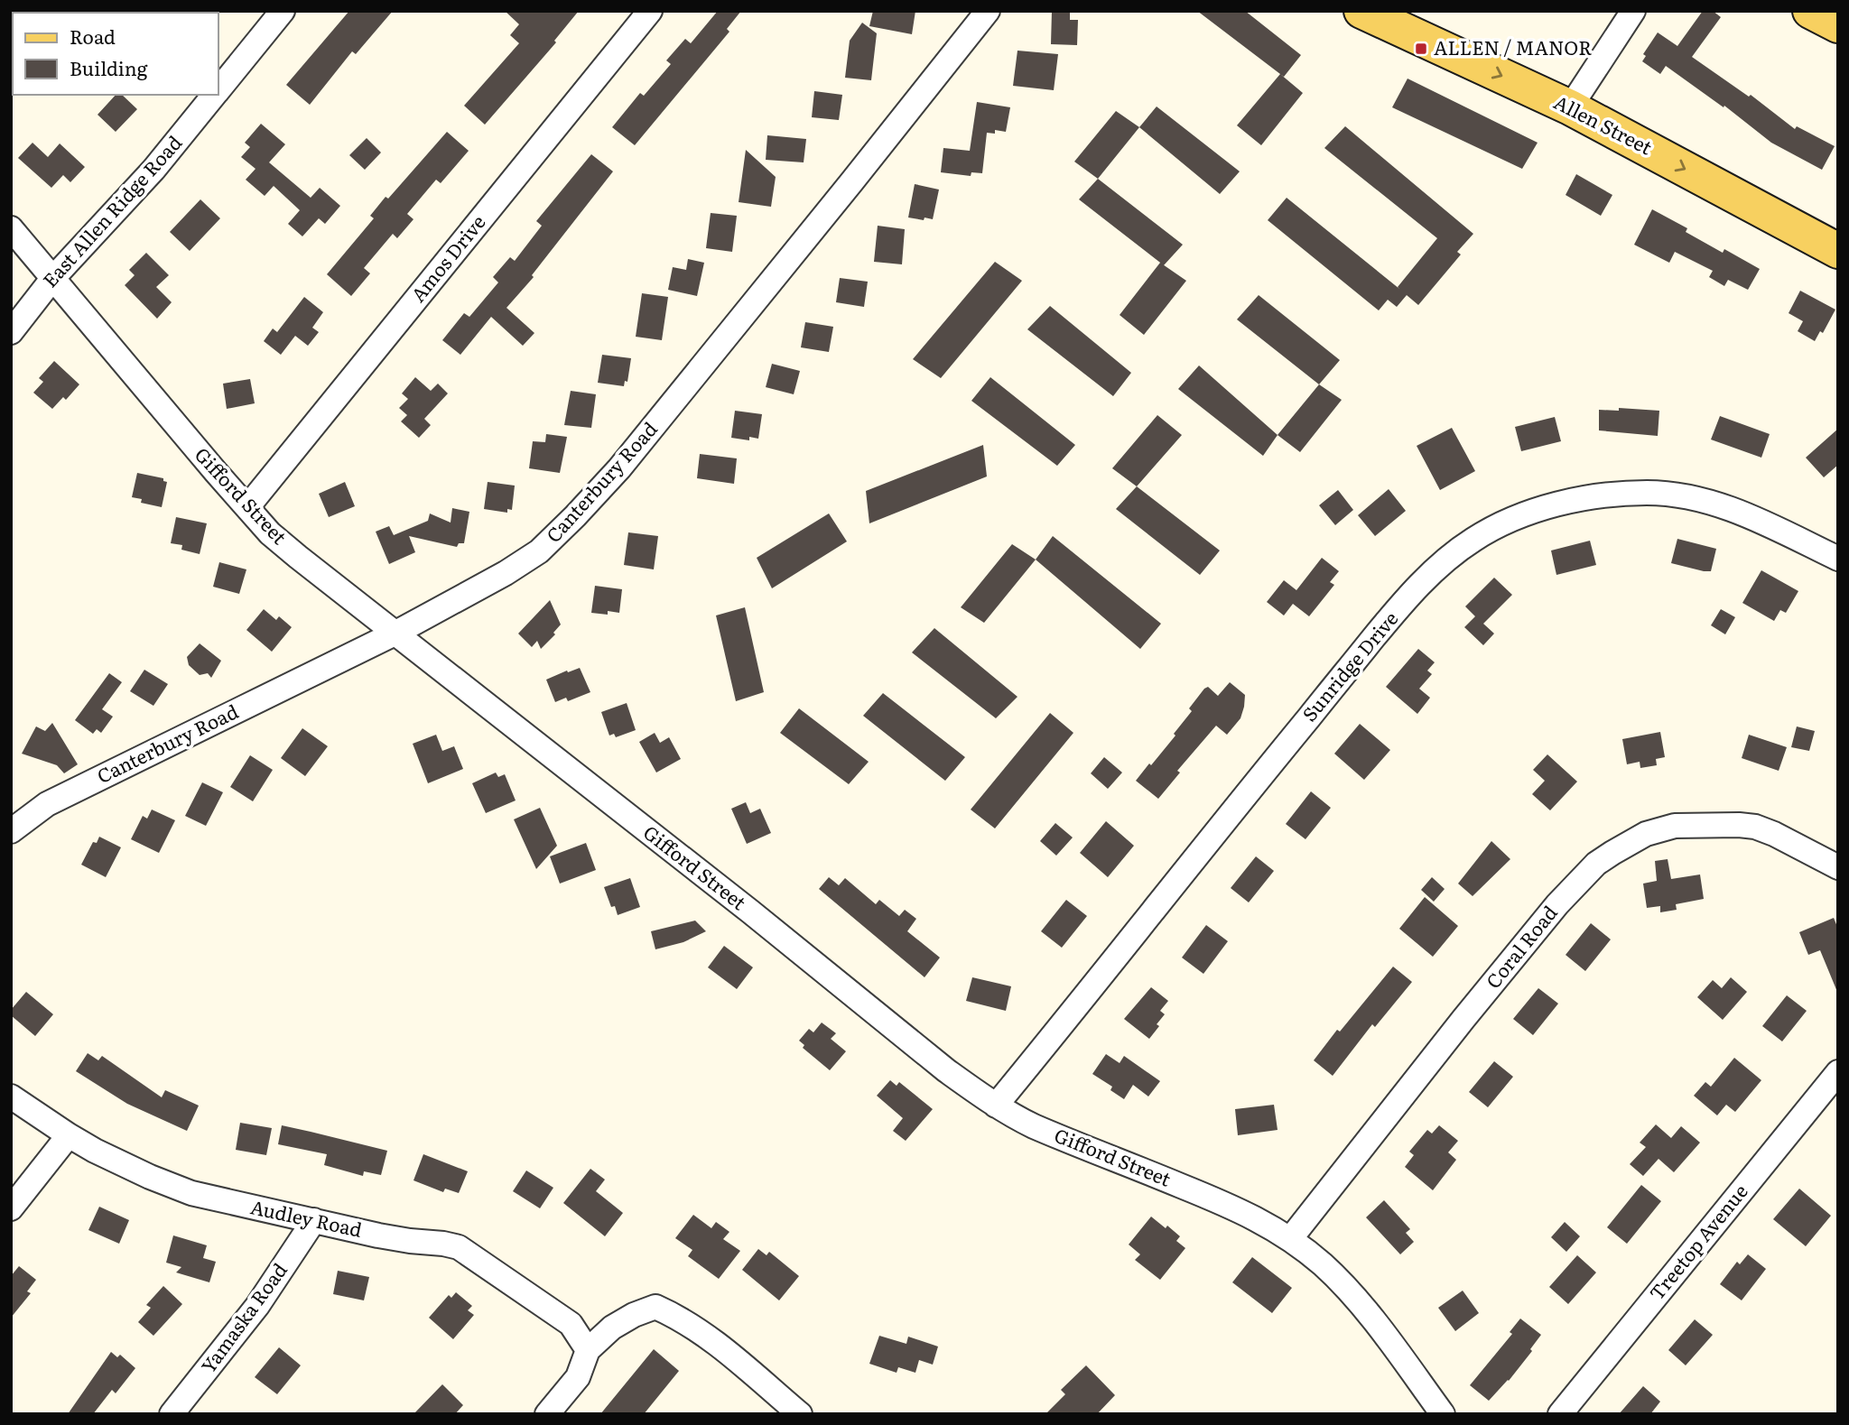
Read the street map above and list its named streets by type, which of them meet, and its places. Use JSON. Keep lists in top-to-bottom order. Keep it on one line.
{"streets":{"main road":["Allen Street"],"street":["East Allen Ridge Road","Amos Drive","Canterbury Road","Gifford Street","Sunridge Drive","Coral Road","Audley Road","Treetop Avenue","Yamaska Road"]},"crossings":[["East Allen Ridge Road","Gifford Street"],["Amos Drive","Gifford Street"],["Canterbury Road","Gifford Street"],["Gifford Street","Sunridge Drive"],["Gifford Street","Coral Road"],["Audley Road","Yamaska Road"]],"one_way":["Allen Street"],"places":{"transit":["ALLEN / MANOR"]},"legend":["Road","Building"]}
